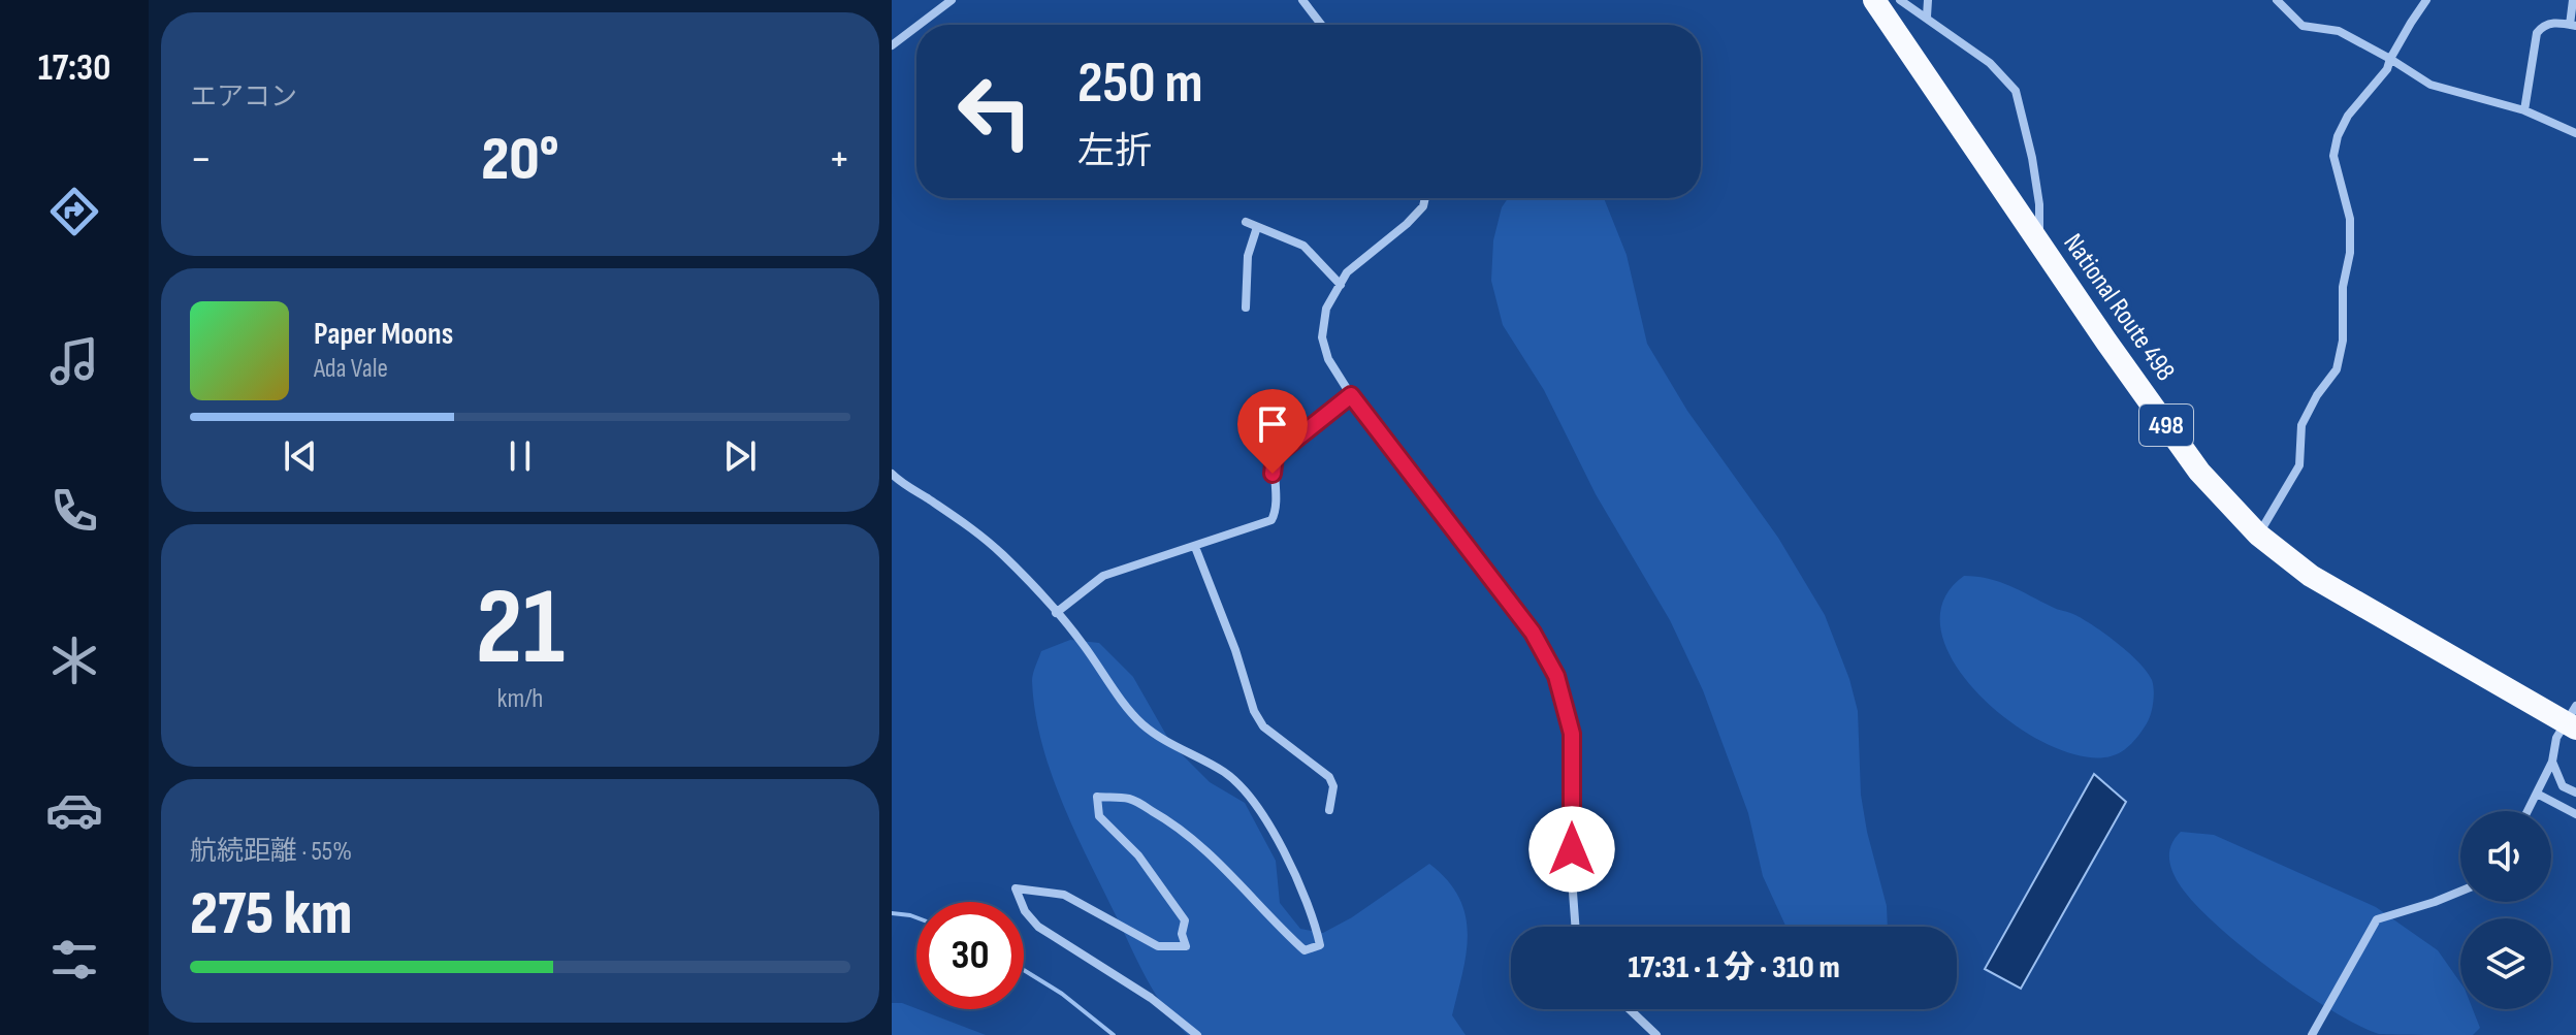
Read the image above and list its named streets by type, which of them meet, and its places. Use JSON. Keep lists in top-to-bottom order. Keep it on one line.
{"streets":{"highway":["National Route 498","498"]},"page":{"tabs":"17:30","tile":["エアコン",["21","km/h"],["航続距離 · 55%","275 km"]],"turn":["250 m","左折"],"heat":["−","20°","+"],"song":["Paper Moons","Ada Vale"],"limit":"30","trip":"17:31 · 1 分 · 310 m"}}
